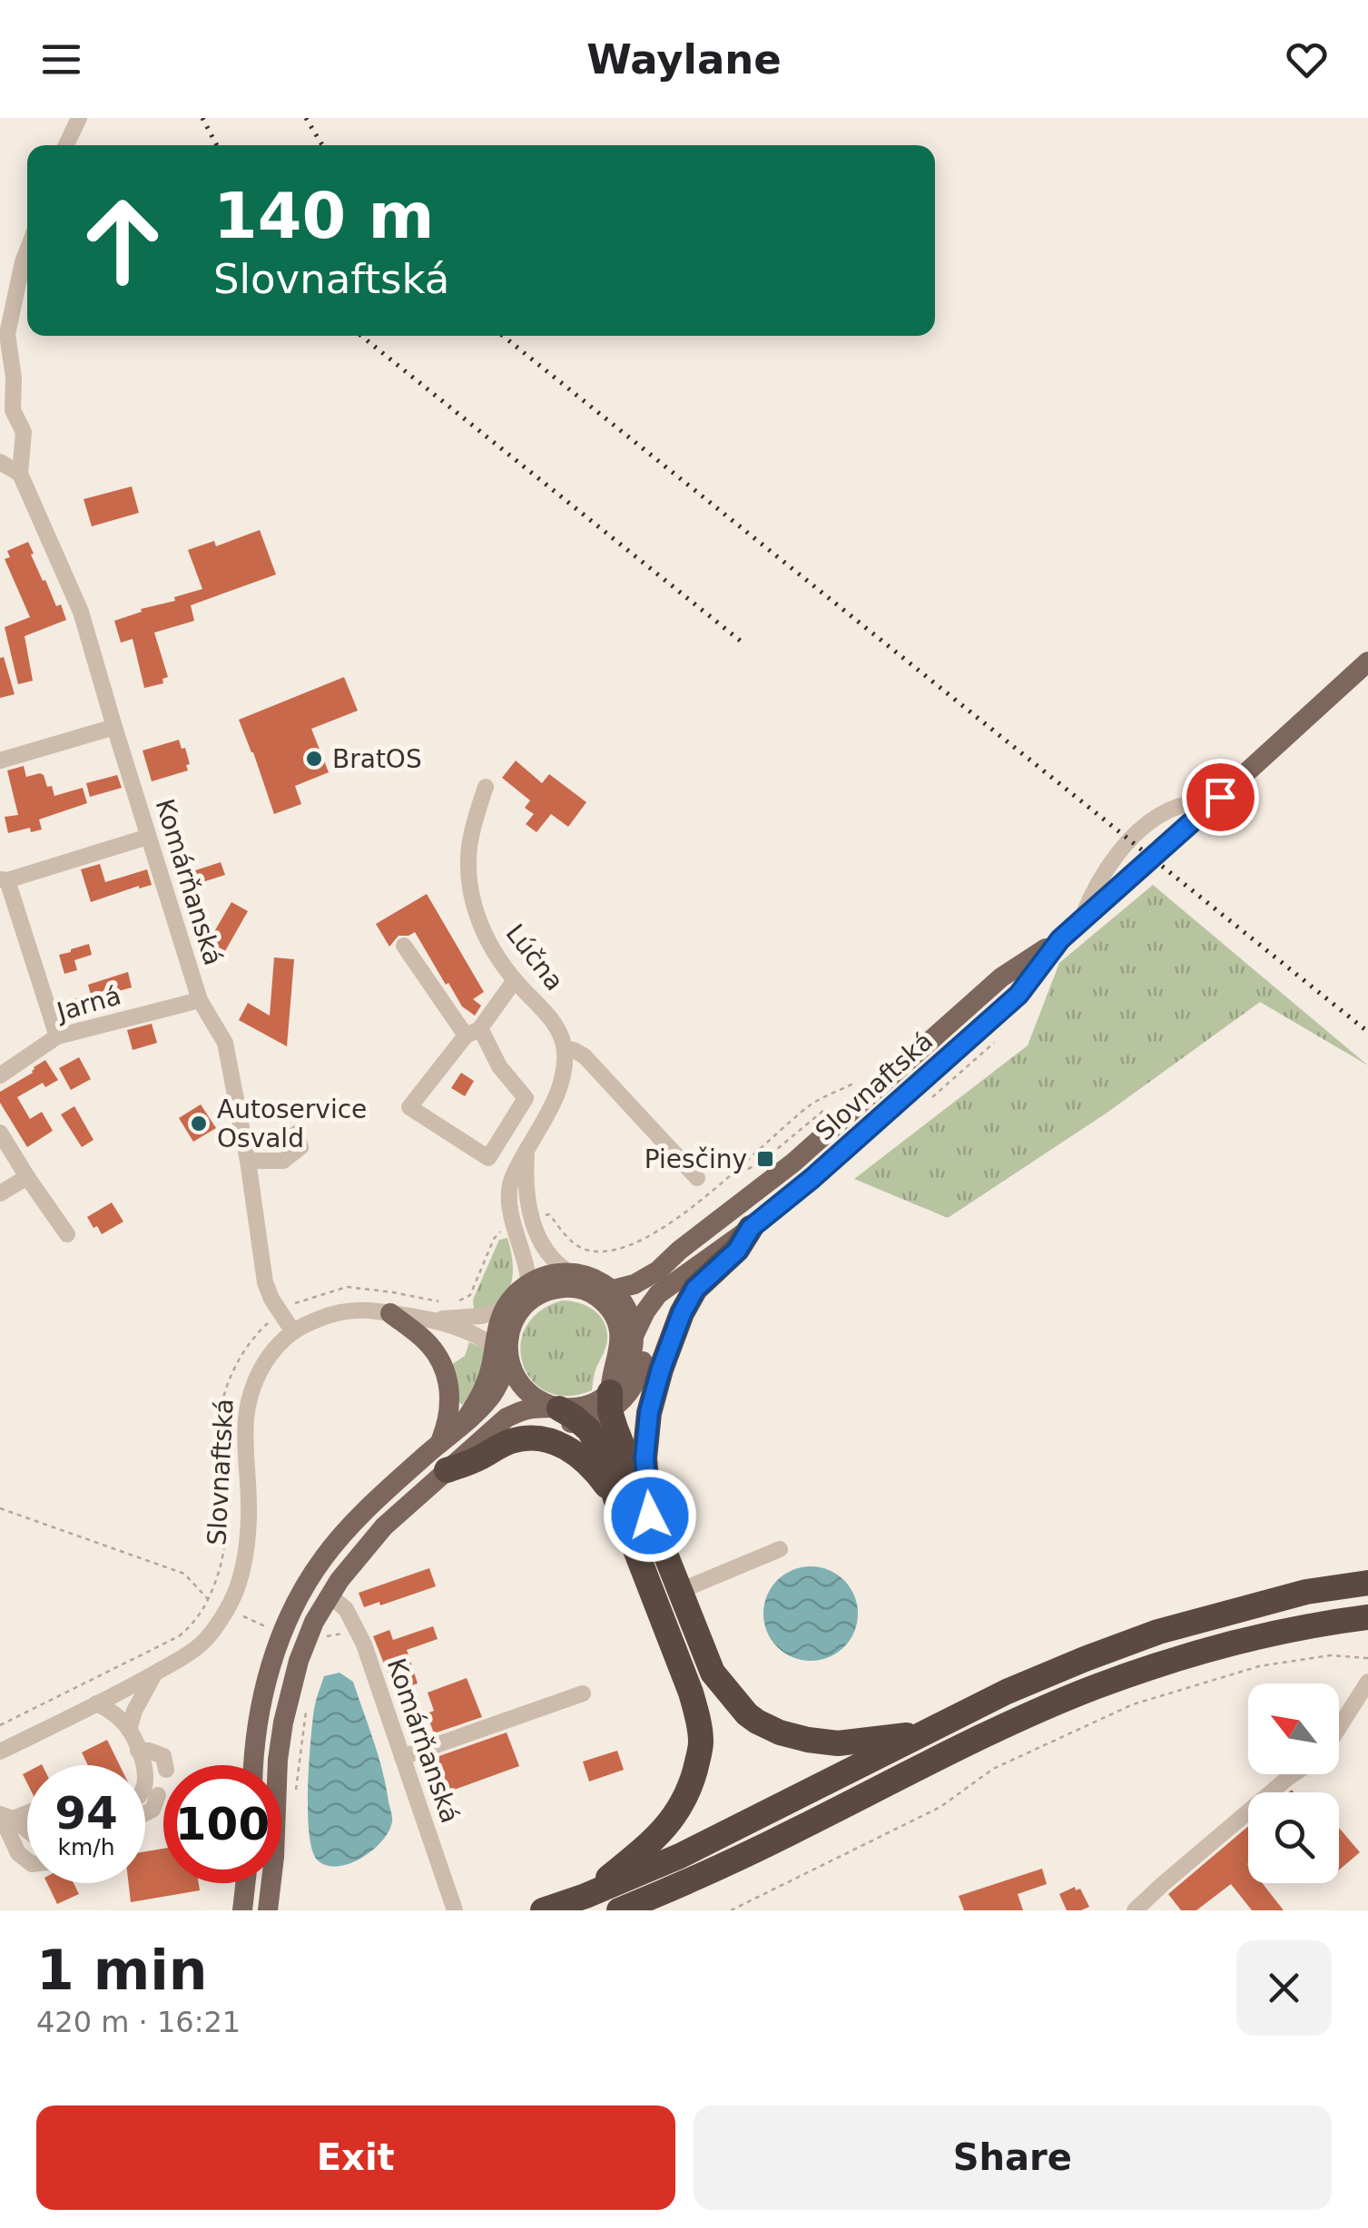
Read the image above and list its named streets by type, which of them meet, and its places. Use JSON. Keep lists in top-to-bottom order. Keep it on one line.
{"streets":{"main road":["Slovnaftská"],"street":["Komárňanská","Lúčna","Jarná"]},"crossings":[["Komárňanská","Jarná"],["Komárňanská","Slovnaftská"]],"places":{"other":["BratOS","Autoservice Osvald"],"transit":["Piesčiny"]},"north":"top left","page":{"header":"Waylane","turn":["140 m","Slovnaftská"],"speed":"94 km/h","limit":"100","heading":["1 min","420 m · 16:21"],"buttons":["Exit","Share"]}}
